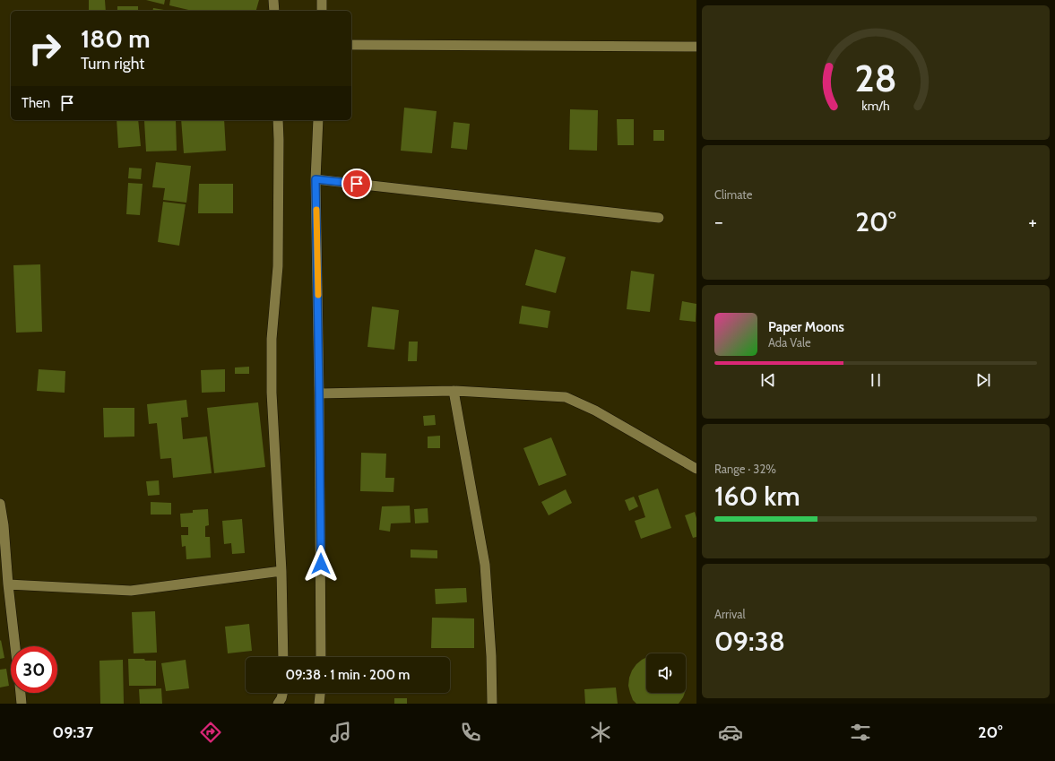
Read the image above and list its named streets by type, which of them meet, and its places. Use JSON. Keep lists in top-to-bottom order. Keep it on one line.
{"page":{"turn":["180 m","Turn right"],"then":"Then","tile":["Climate",["Range · 32%","160 km"],["Arrival","09:38"]],"heat":["−","20°","+"],"song":["Paper Moons","Ada Vale"],"limit":"30","trip":"09:38 · 1 min · 200 m","tabs":["09:37","20°"],"gauge":["28","km/h"]}}
